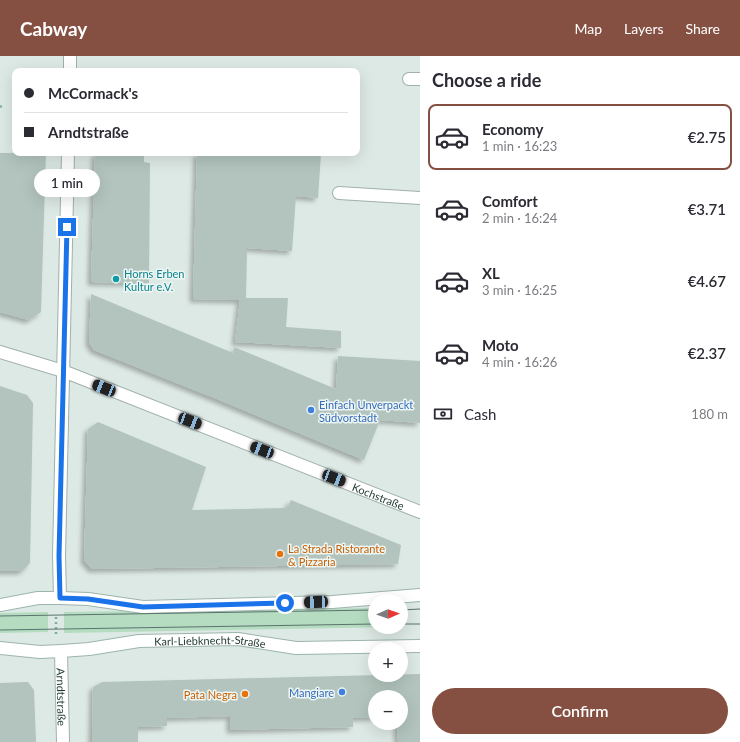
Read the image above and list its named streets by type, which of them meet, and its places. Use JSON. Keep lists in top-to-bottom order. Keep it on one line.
{"streets":{"street":["Kochstraße","Karl-Liebknecht-Straße","Arndtstraße"]},"crossings":[["Karl-Liebknecht-Straße","Arndtstraße"]],"places":["Horns Erben Kultur e.V.","Einfach Unverpackt Südvorstadt","La Strada Ristorante & Pizzaria","Mangiare","Pata Negra"],"north":"right","page":{"header":"Cabway","nav":["Map","Layers","Share"],"heading":"Choose a ride","banner":["McCormack's","Arndtstraße"],"list":[{"name":"Economy","note":"1 min · 16:23","value":"€2.75"},{"name":"Comfort","note":"2 min · 16:24","value":"€3.71"},{"name":"XL","note":"3 min · 16:25","value":"€4.67"},{"name":"Moto","note":"4 min · 16:26","value":"€2.37"}],"bubble":"1 min","pay":["Cash","180 m"],"map_buttons":["+","−"],"buttons":"Confirm"}}
